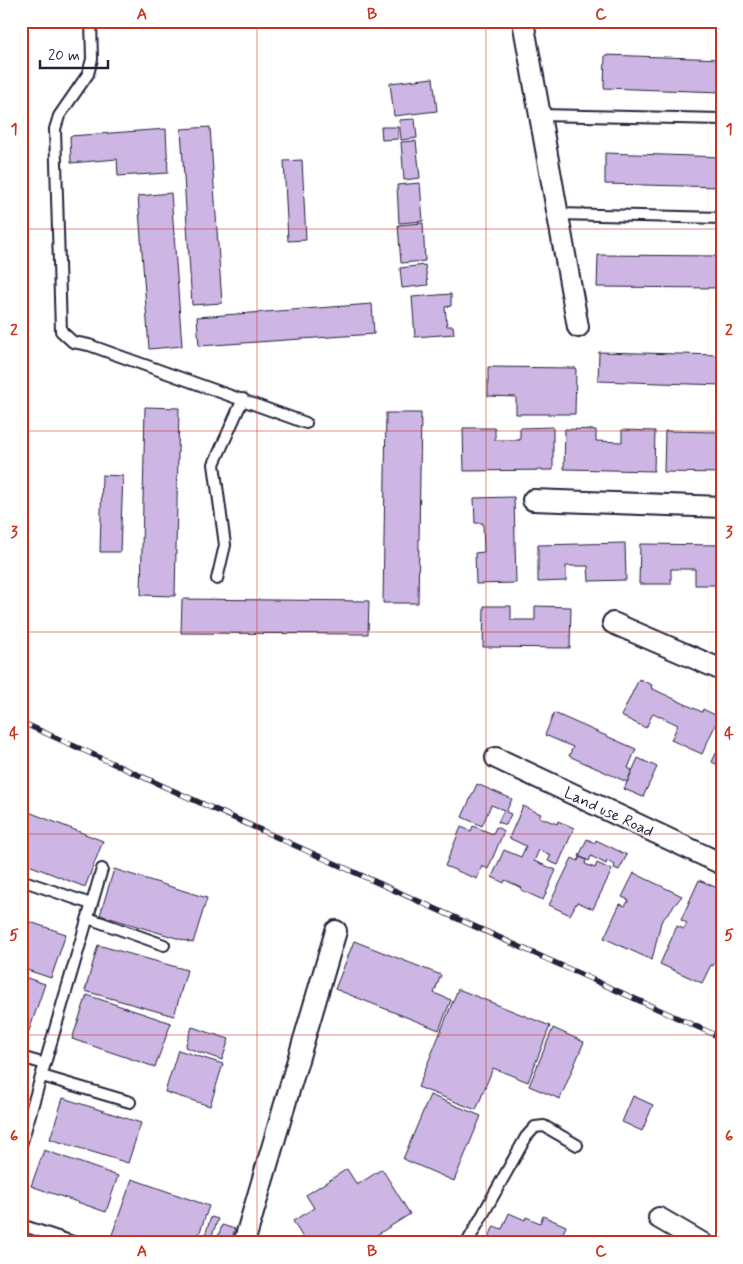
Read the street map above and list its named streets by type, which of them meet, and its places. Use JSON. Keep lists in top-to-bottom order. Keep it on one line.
{"streets":{"street":["Land use Road"]},"scale_bar":"20 m","grid":{"columns":["A","B","C"],"rows":["1","2","3","4","5","6"]}}
